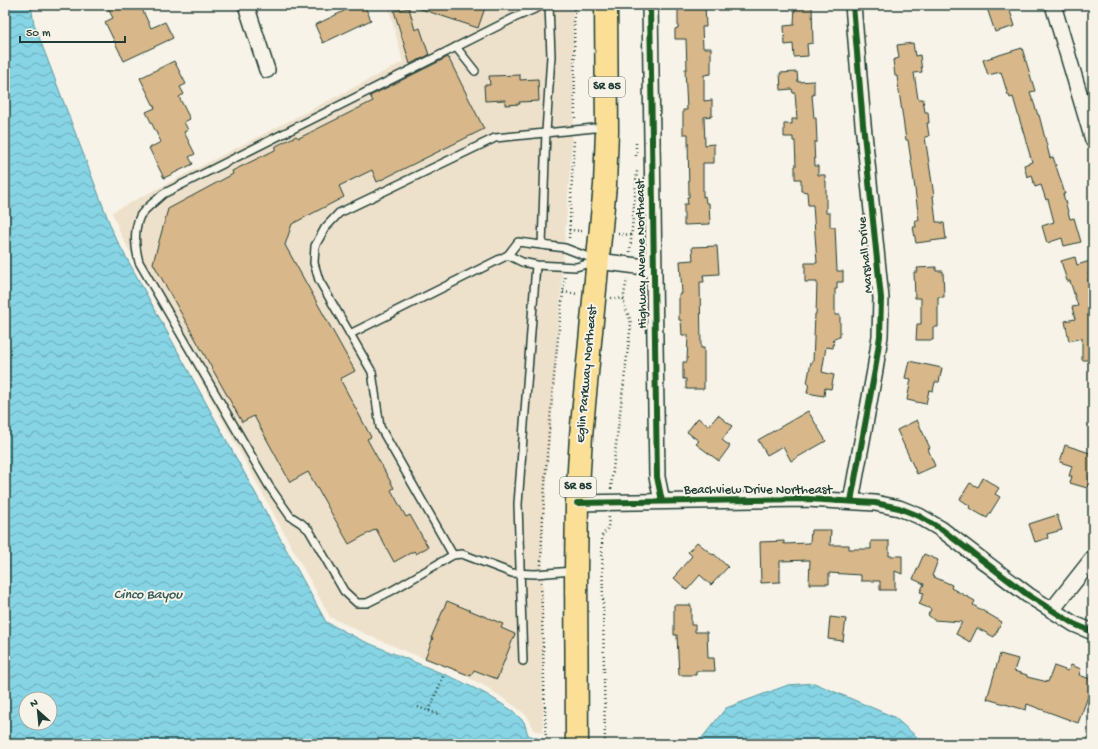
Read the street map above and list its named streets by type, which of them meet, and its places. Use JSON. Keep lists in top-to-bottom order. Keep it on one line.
{"streets":{"highway":["SR 85","Eglin Parkway Northeast"],"street":["Highway Avenue Northeast","Marshall Drive","Beachview Drive Northeast"]},"crossings":[["Highway Avenue Northeast","Beachview Drive Northeast"],["Marshall Drive","Beachview Drive Northeast"],["Eglin Parkway Northeast","Beachview Drive Northeast"]],"water":["Cinco Bayou"],"scale_bar":"50 m","north":"top left"}
